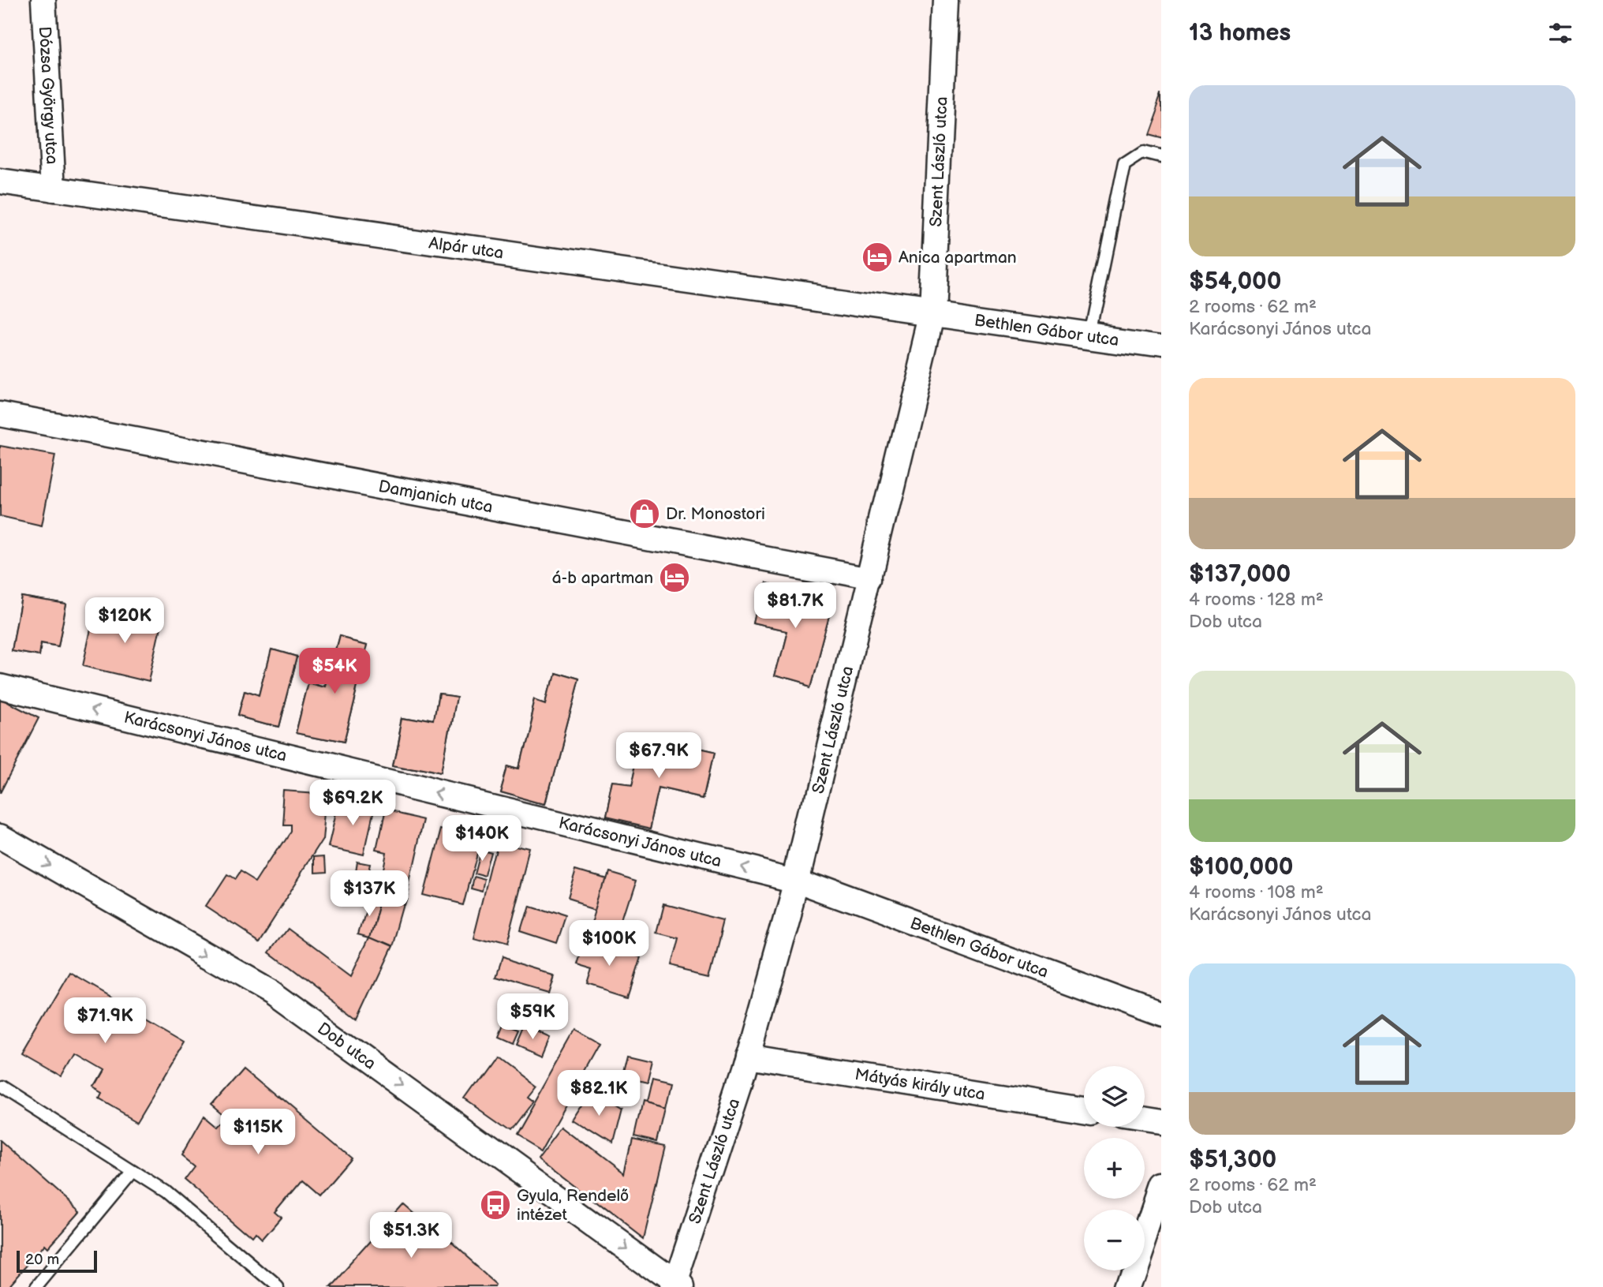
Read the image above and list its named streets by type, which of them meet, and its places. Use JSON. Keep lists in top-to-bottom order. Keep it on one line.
{"streets":{"street":["Dózsa György utca","Szent László utca","Alpár utca","Bethlen Gábor utca","Damjanich utca","Karácsonyi János utca","Dob utca","Mátyás király utca"]},"crossings":[["Dózsa György utca","Alpár utca"],["Szent László utca","Alpár utca"],["Szent László utca","Bethlen Gábor utca"],["Szent László utca","Damjanich utca"],["Szent László utca","Karácsonyi János utca"],["Szent László utca","Dob utca"],["Szent László utca","Mátyás király utca"],["Alpár utca","Bethlen Gábor utca"],["Bethlen Gábor utca","Karácsonyi János utca"]],"one_way":["Karácsonyi János utca","Dob utca"],"places":{"hotel":["Anica apartman","á-b apartman"],"shop":["Dr. Monostori"],"bus stop":["Gyula, Rendelő intézet"]},"scale_bar":"20 m","page":{"heading":"13 homes","list":[{"name":"$54,000","note":"2 rooms · 62 m² · Karácsonyi János utca"},{"name":"$137,000","note":"4 rooms · 128 m² · Dob utca"},{"name":"$100,000","note":"4 rooms · 108 m² · Karácsonyi János utca"},{"name":"$51,300","note":"2 rooms · 62 m² · Dob utca"}],"price":["$81.7K","$120K","$54K","$67.9K","$69.2K","$140K","$137K","$100K","$59K","$71.9K","$82.1K","$115K","$51.3K"],"map_buttons":["+","−"],"scale":"20 m"}}
